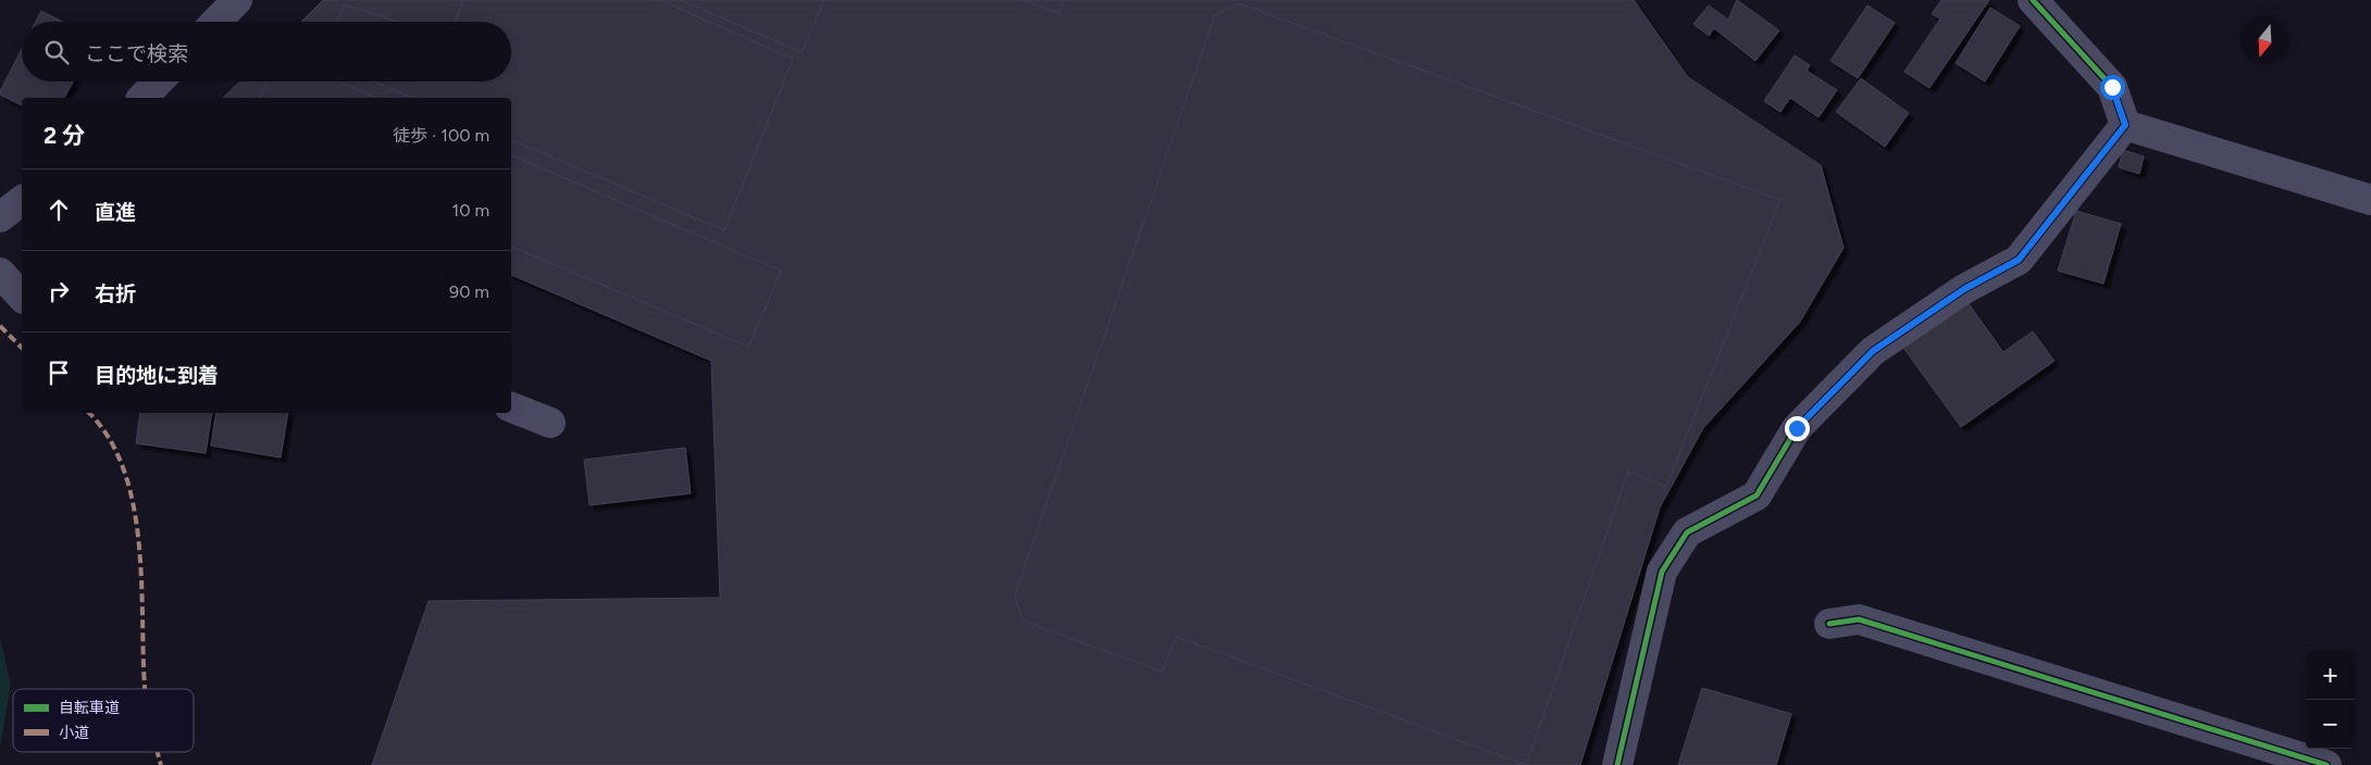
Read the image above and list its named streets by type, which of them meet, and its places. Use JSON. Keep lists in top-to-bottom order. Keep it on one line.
{"legend":["自転車道","小道"],"north":"bottom","page":{"search":"ここで検索","heading":["2 分","徒歩 · 100 m"],"list":[["直進","10 m"],["右折","90 m"],"目的地に到着"],"map_buttons":["+","−"]}}
